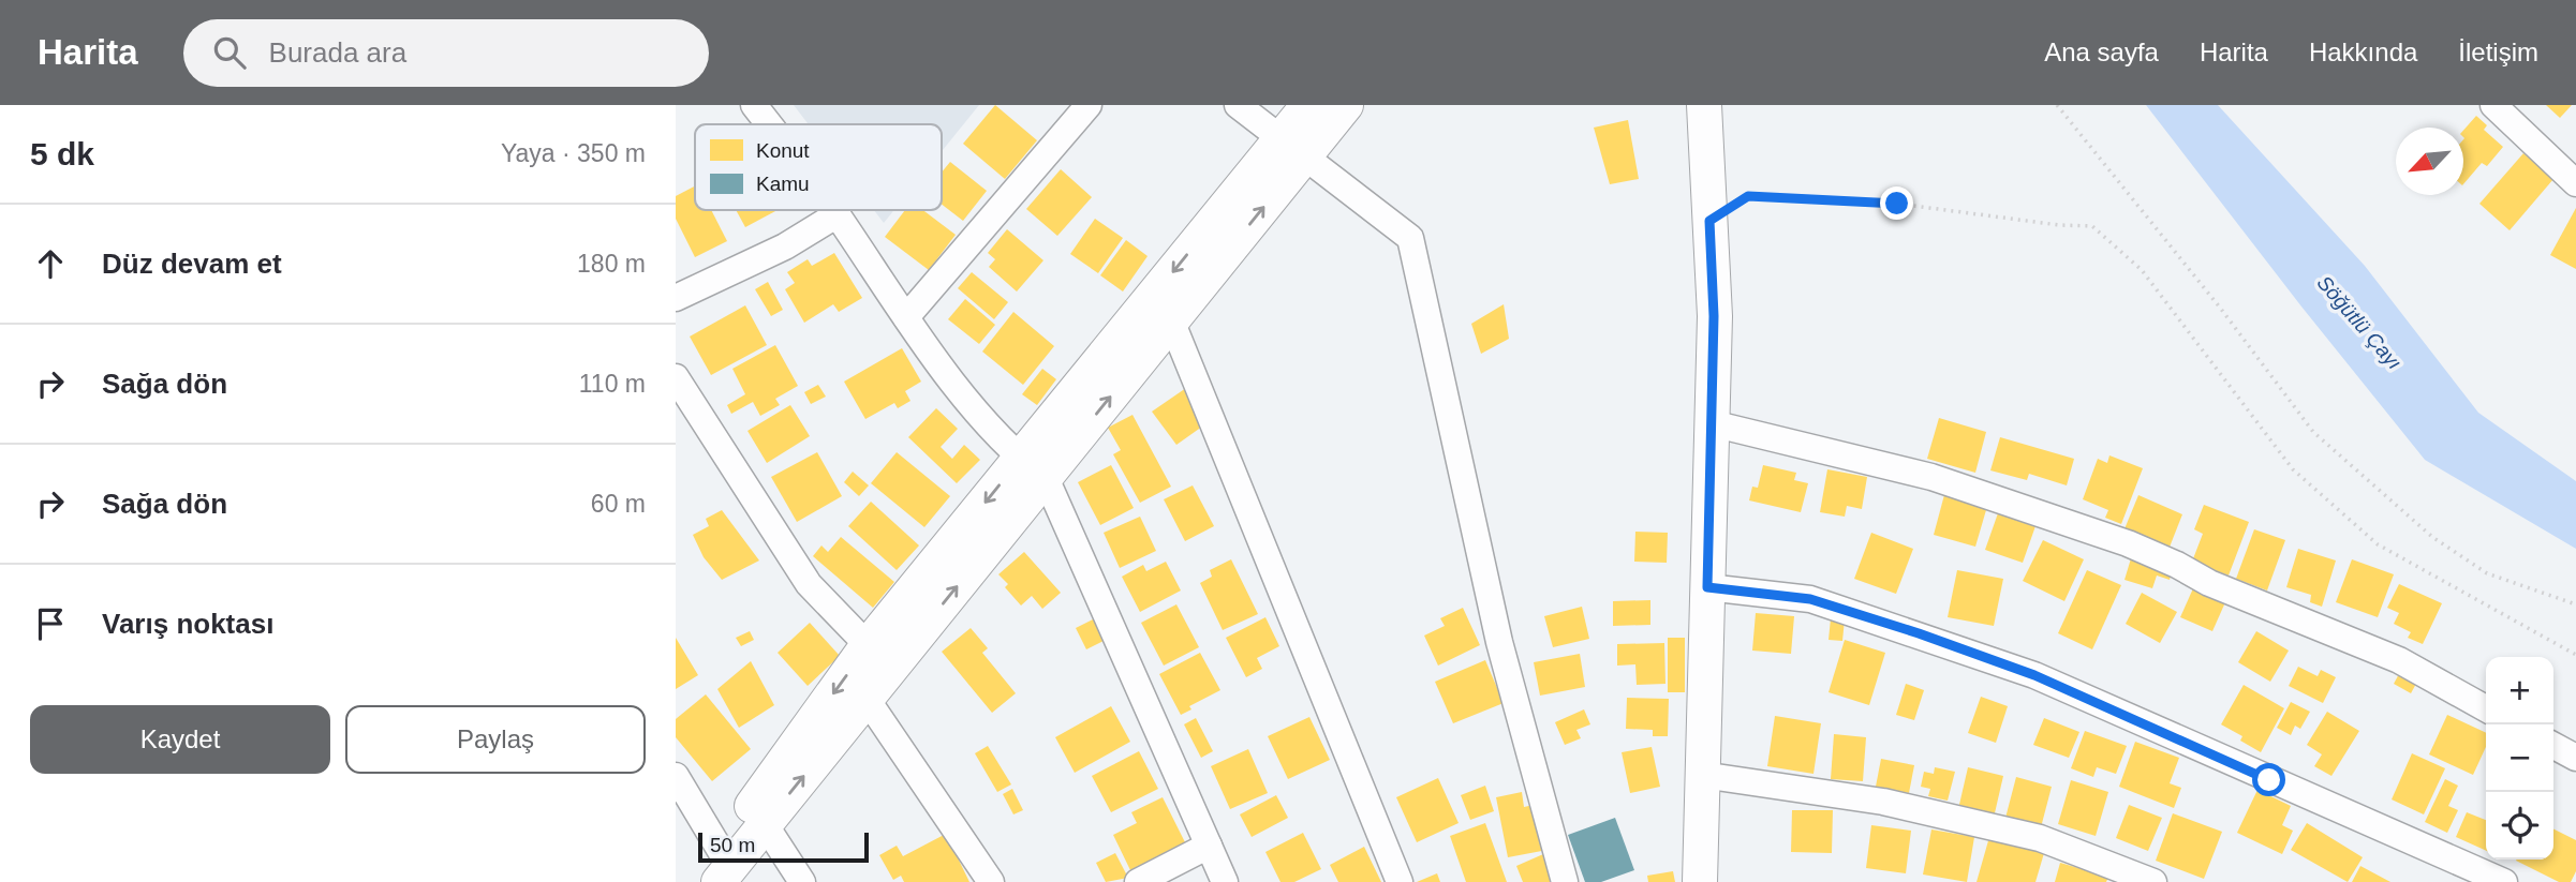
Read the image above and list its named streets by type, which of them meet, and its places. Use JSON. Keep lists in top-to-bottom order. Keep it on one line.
{"water":["Söğütlü Çayı"],"legend":["Konut","Kamu"],"scale_bar":"50 m","north":"bottom left","page":{"header":"Harita","search":"Burada ara","nav":["Ana sayfa","Harita","Hakkında","İletişim"],"heading":["5 dk","Yaya · 350 m"],"list":[["Düz devam et","180 m"],["Sağa dön","110 m"],["Sağa dön","60 m"],"Varış noktası"],"map_buttons":["+","−"],"buttons":["Kaydet","Paylaş"],"scale":"50 m"}}
